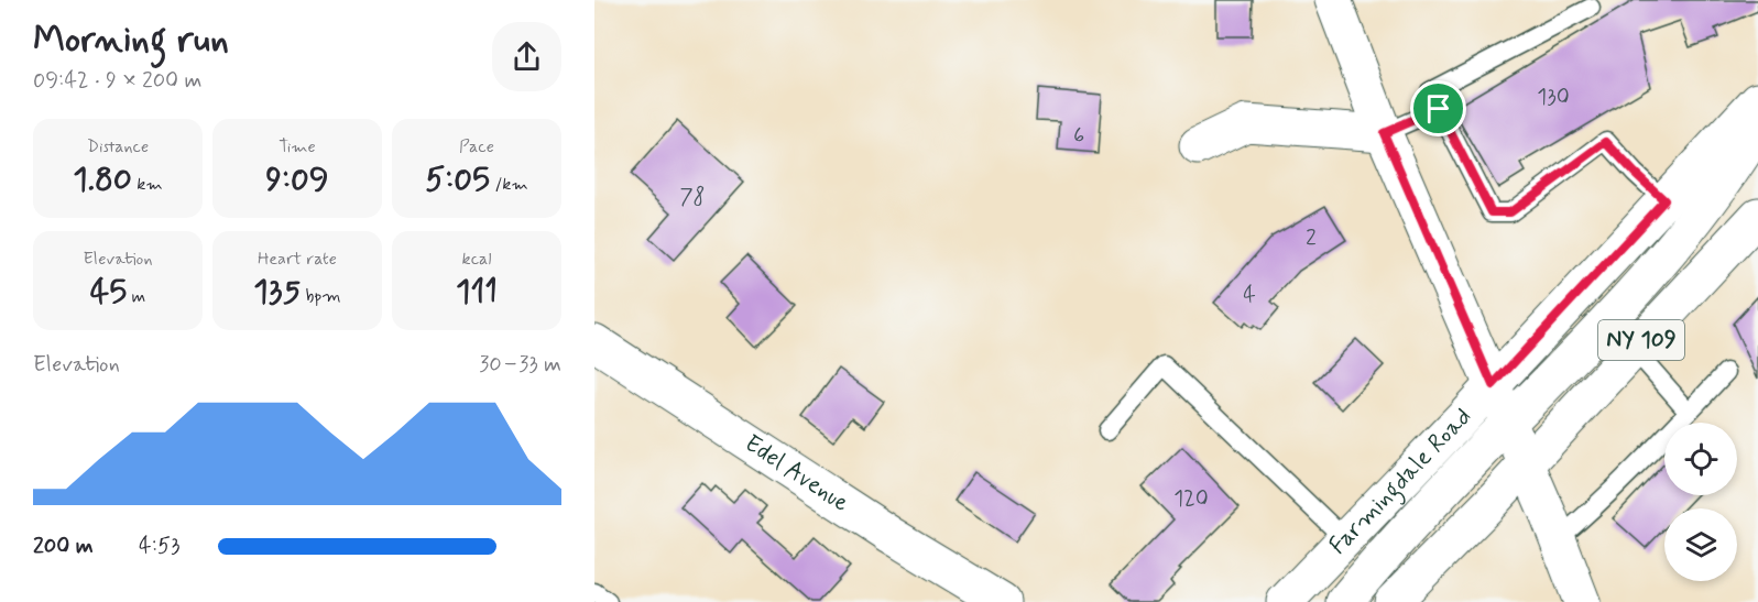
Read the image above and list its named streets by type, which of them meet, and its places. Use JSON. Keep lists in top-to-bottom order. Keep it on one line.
{"streets":{"main road":["NY 109","Edel Avenue","Farmingdale Road"]},"house_numbers":["130","6","78","2","4","120"],"page":{"heading":["Morning run","09:42 · 9 × 200 m"],"stats":[["Distance","1.80 km"],["Time","9:09"],["Pace","5:05 /km"],["Elevation","45 m"],["Heart rate","135 bpm"],["kcal","111"]],"chart":["Elevation","30–33 m"],"list":[{"name":"200 m","note":"4:53"}]}}
